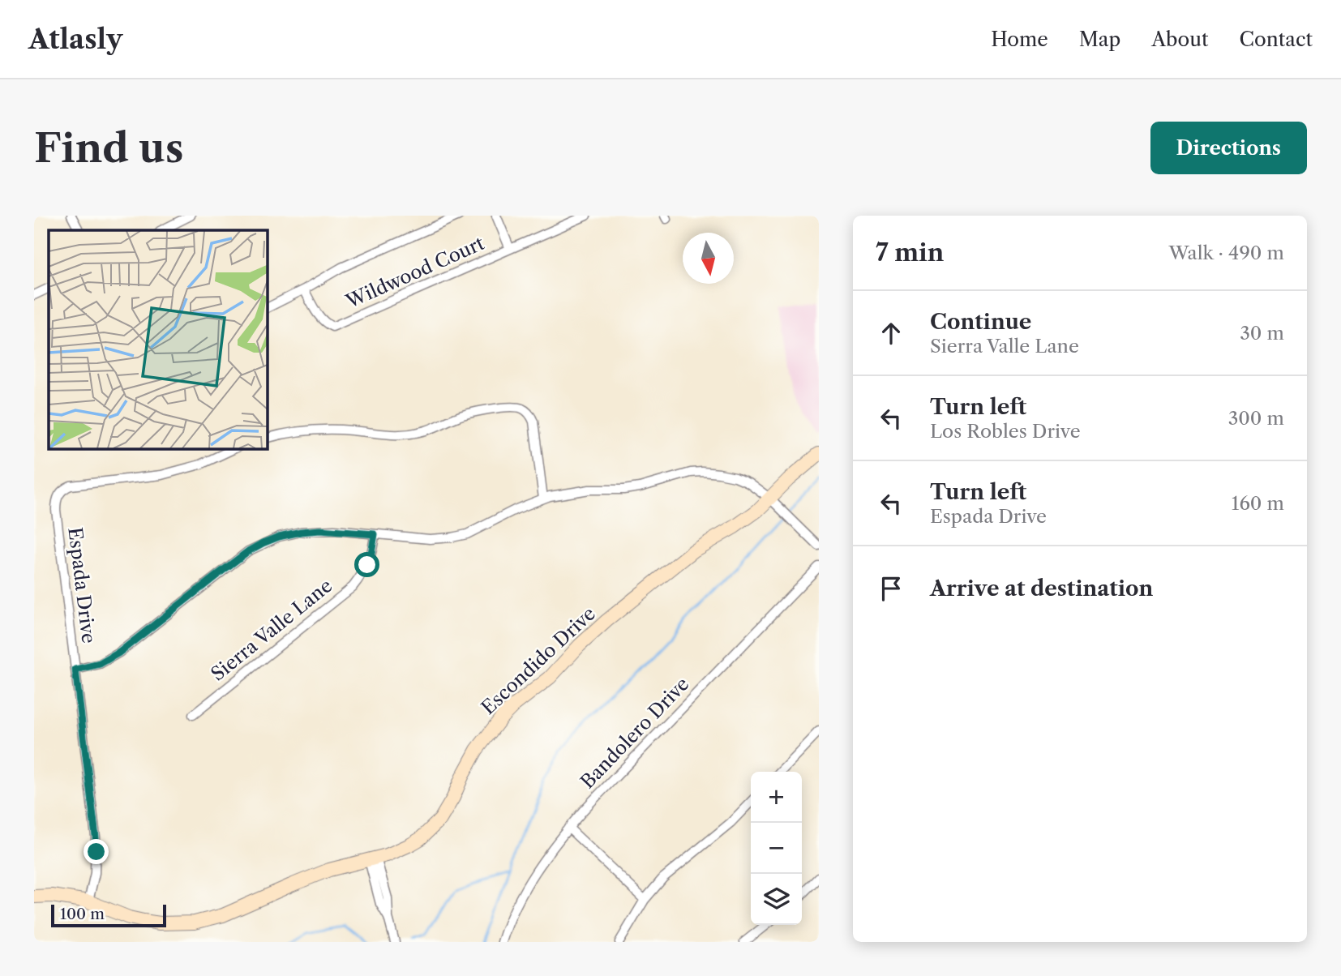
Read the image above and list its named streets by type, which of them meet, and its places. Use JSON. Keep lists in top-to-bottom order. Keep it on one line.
{"streets":{"street":["Wildwood Court","Espada Drive","Sierra Valle Lane","Escondido Drive","Bandolero Drive"]},"crossings":[["Espada Drive","Escondido Drive"]],"scale_bar":"100 m","north":"bottom","page":{"header":"Atlasly","nav":["Home","Map","About","Contact"],"buttons":"Directions","title":"Find us","heading":["7 min","Walk · 490 m"],"list":[["Continue","Sierra Valle Lane","30 m"],["Turn left","Los Robles Drive","300 m"],["Turn left","Espada Drive","160 m"],"Arrive at destination"],"map_buttons":["+","−"],"scale":"100 m"}}
